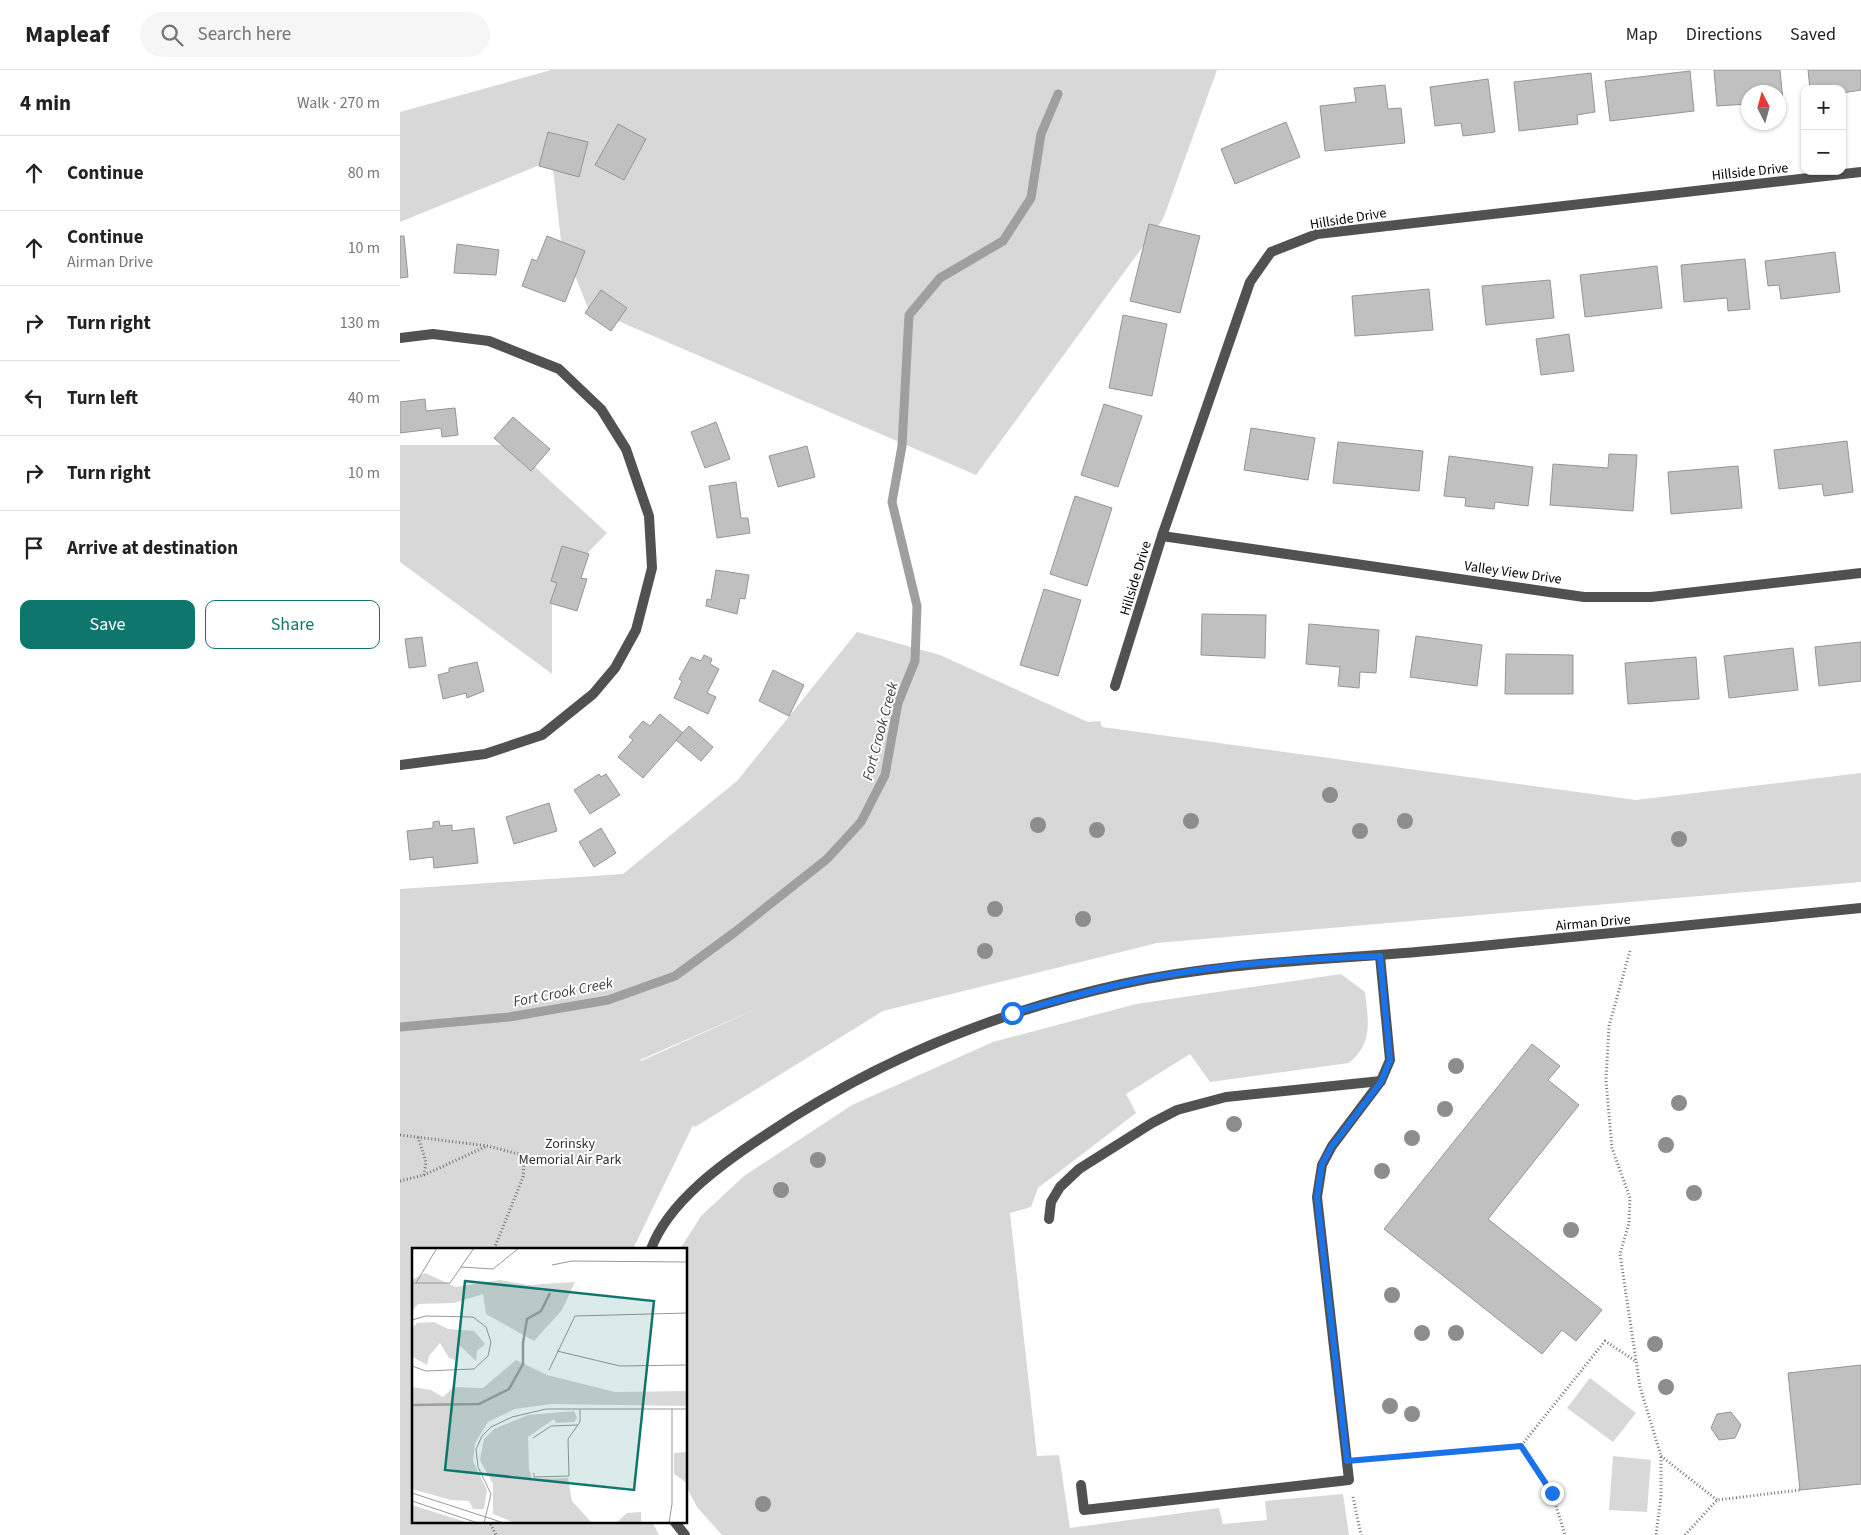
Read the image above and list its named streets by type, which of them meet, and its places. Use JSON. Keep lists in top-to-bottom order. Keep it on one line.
{"streets":{"street":["Hillside Drive","Valley View Drive","Airman Drive"]},"crossings":[["Hillside Drive","Valley View Drive"]],"water":["Fort Crook Creek"],"parks":["Zorinsky Memorial Air Park"],"north":"top","page":{"header":"Mapleaf","search":"Search here","nav":["Map","Directions","Saved"],"heading":["4 min","Walk · 270 m"],"map_buttons":["+","−"],"list":[["Continue","80 m"],["Continue","Airman Drive","10 m"],["Turn right","130 m"],["Turn left","40 m"],["Turn right","10 m"],"Arrive at destination"],"buttons":["Save","Share"]}}
